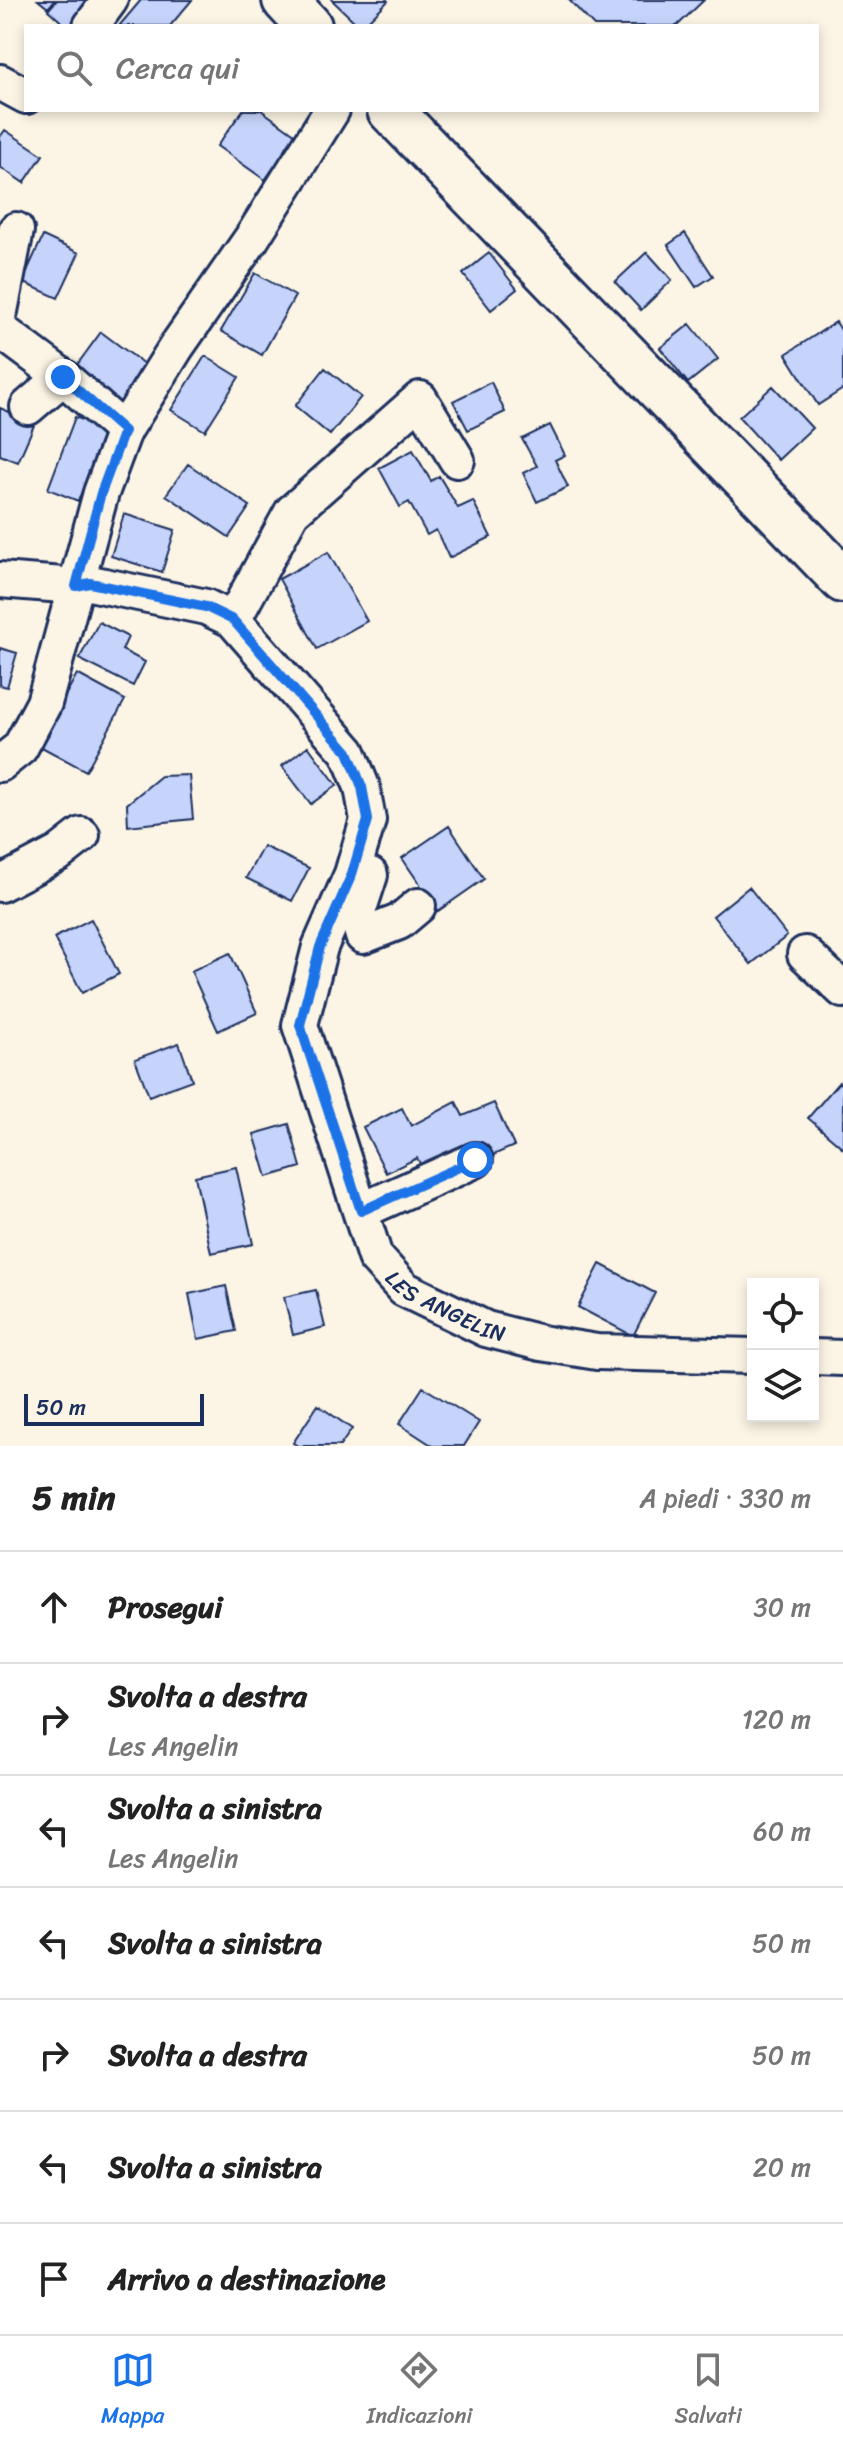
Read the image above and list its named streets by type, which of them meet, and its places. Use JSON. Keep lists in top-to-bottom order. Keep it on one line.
{"streets":{"street":["LES ANGELIN"]},"scale_bar":"50 m","page":{"search":"Cerca qui","scale":"50 m","heading":["5 min","A piedi · 330 m"],"list":[["Prosegui","30 m"],["Svolta a destra","Les Angelin","120 m"],["Svolta a sinistra","Les Angelin","60 m"],["Svolta a sinistra","50 m"],["Svolta a destra","50 m"],["Svolta a sinistra","20 m"],"Arrivo a destinazione"],"nav":["Mappa","Indicazioni","Salvati"]}}
